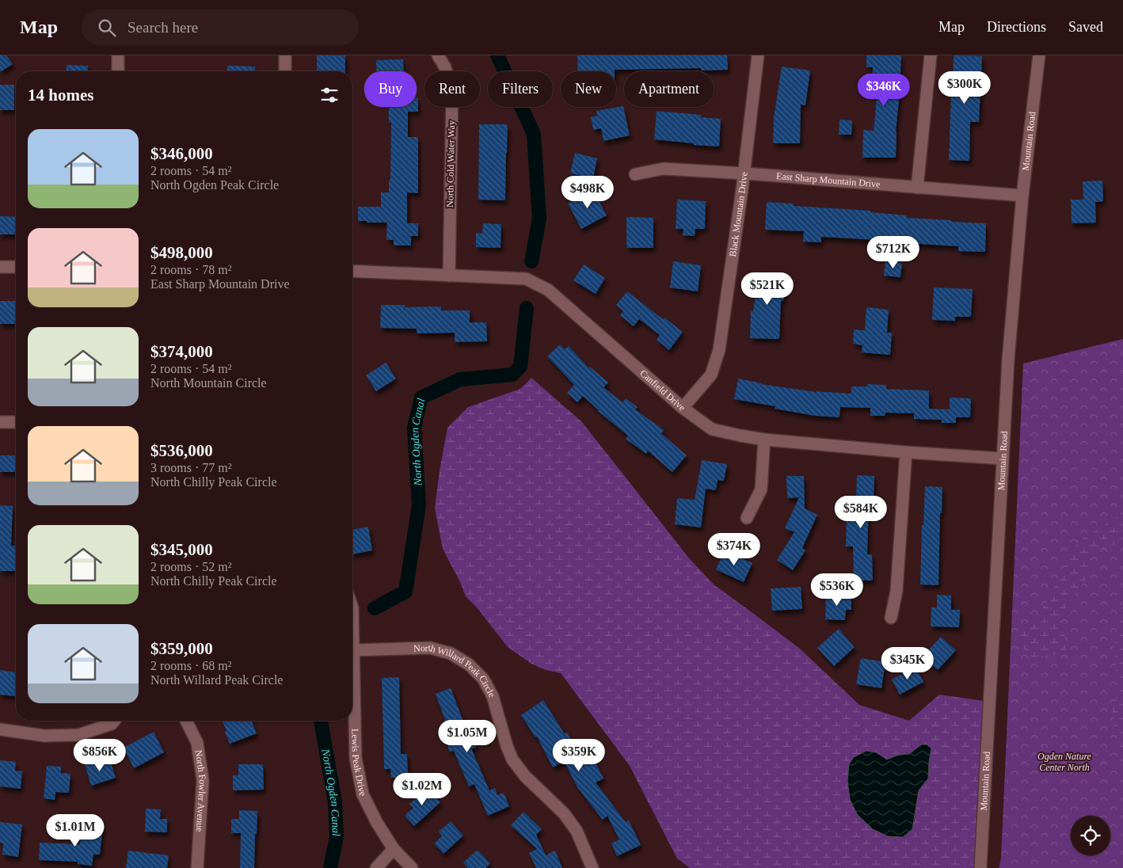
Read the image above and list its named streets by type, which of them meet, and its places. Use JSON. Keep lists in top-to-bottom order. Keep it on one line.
{"streets":{"street":["Mountain Road","North Cold Water Way","East Sharp Mountain Drive","Black Mountain Drive","Canfield Drive","North Willard Peak Circle","Lewis Peak Drive","North Fowler Avenue"]},"crossings":[["Mountain Road","East Sharp Mountain Drive"],["Mountain Road","Canfield Drive"],["North Cold Water Way","Canfield Drive"],["East Sharp Mountain Drive","Black Mountain Drive"],["Black Mountain Drive","Canfield Drive"],["North Willard Peak Circle","Lewis Peak Drive"]],"water":["North Ogden Canal"],"parks":["Ogden Nature Center North"],"page":{"header":"Map","search":"Search here","nav":["Map","Directions","Saved"],"price":["$300K","$346K","$498K","$712K","$521K","$584K","$374K","$536K","$345K","$1.05M","$856K","$359K","$1.02M","$1.01M"],"chip":["Buy","Rent","Filters","New","Apartment"],"heading":"14 homes","list":[{"name":"$346,000","note":"2 rooms · 54 m² · North Ogden Peak Circle"},{"name":"$498,000","note":"2 rooms · 78 m² · East Sharp Mountain Drive"},{"name":"$374,000","note":"2 rooms · 54 m² · North Mountain Circle"},{"name":"$536,000","note":"3 rooms · 77 m² · North Chilly Peak Circle"},{"name":"$345,000","note":"2 rooms · 52 m² · North Chilly Peak Circle"},{"name":"$359,000","note":"2 rooms · 68 m² · North Willard Peak Circle"}]}}
